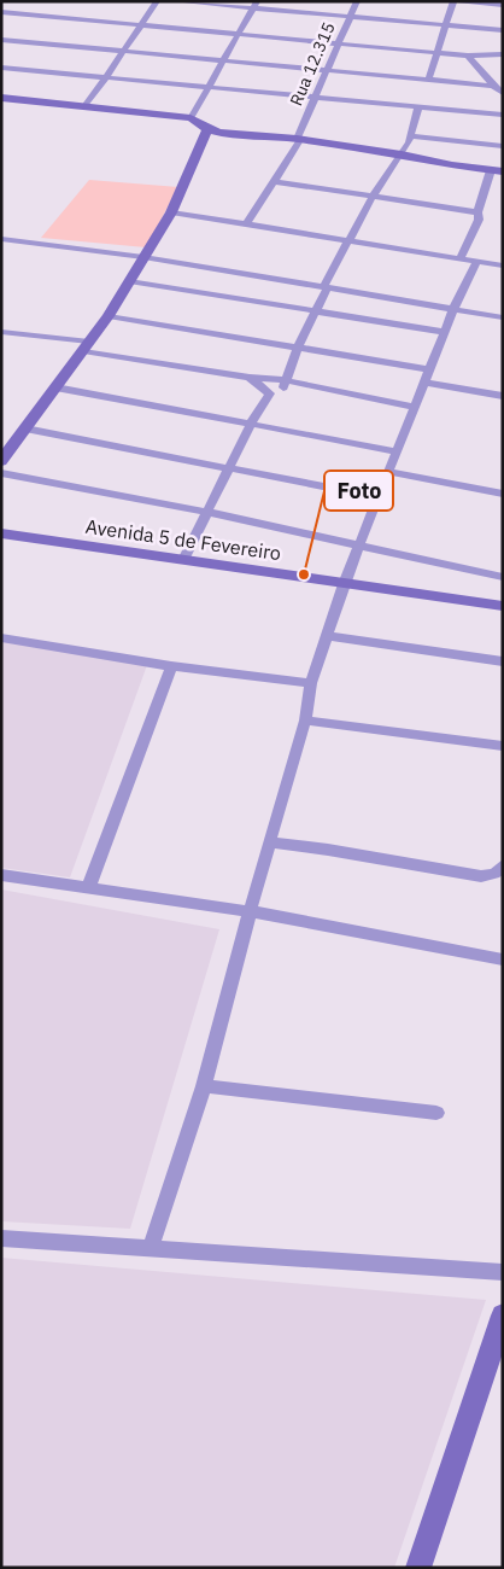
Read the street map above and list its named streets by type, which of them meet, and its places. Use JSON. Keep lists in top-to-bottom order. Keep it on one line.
{"streets":{"street":["Rua 12.315","Avenida 5 de Fevereiro"]},"places":["Foto"]}
